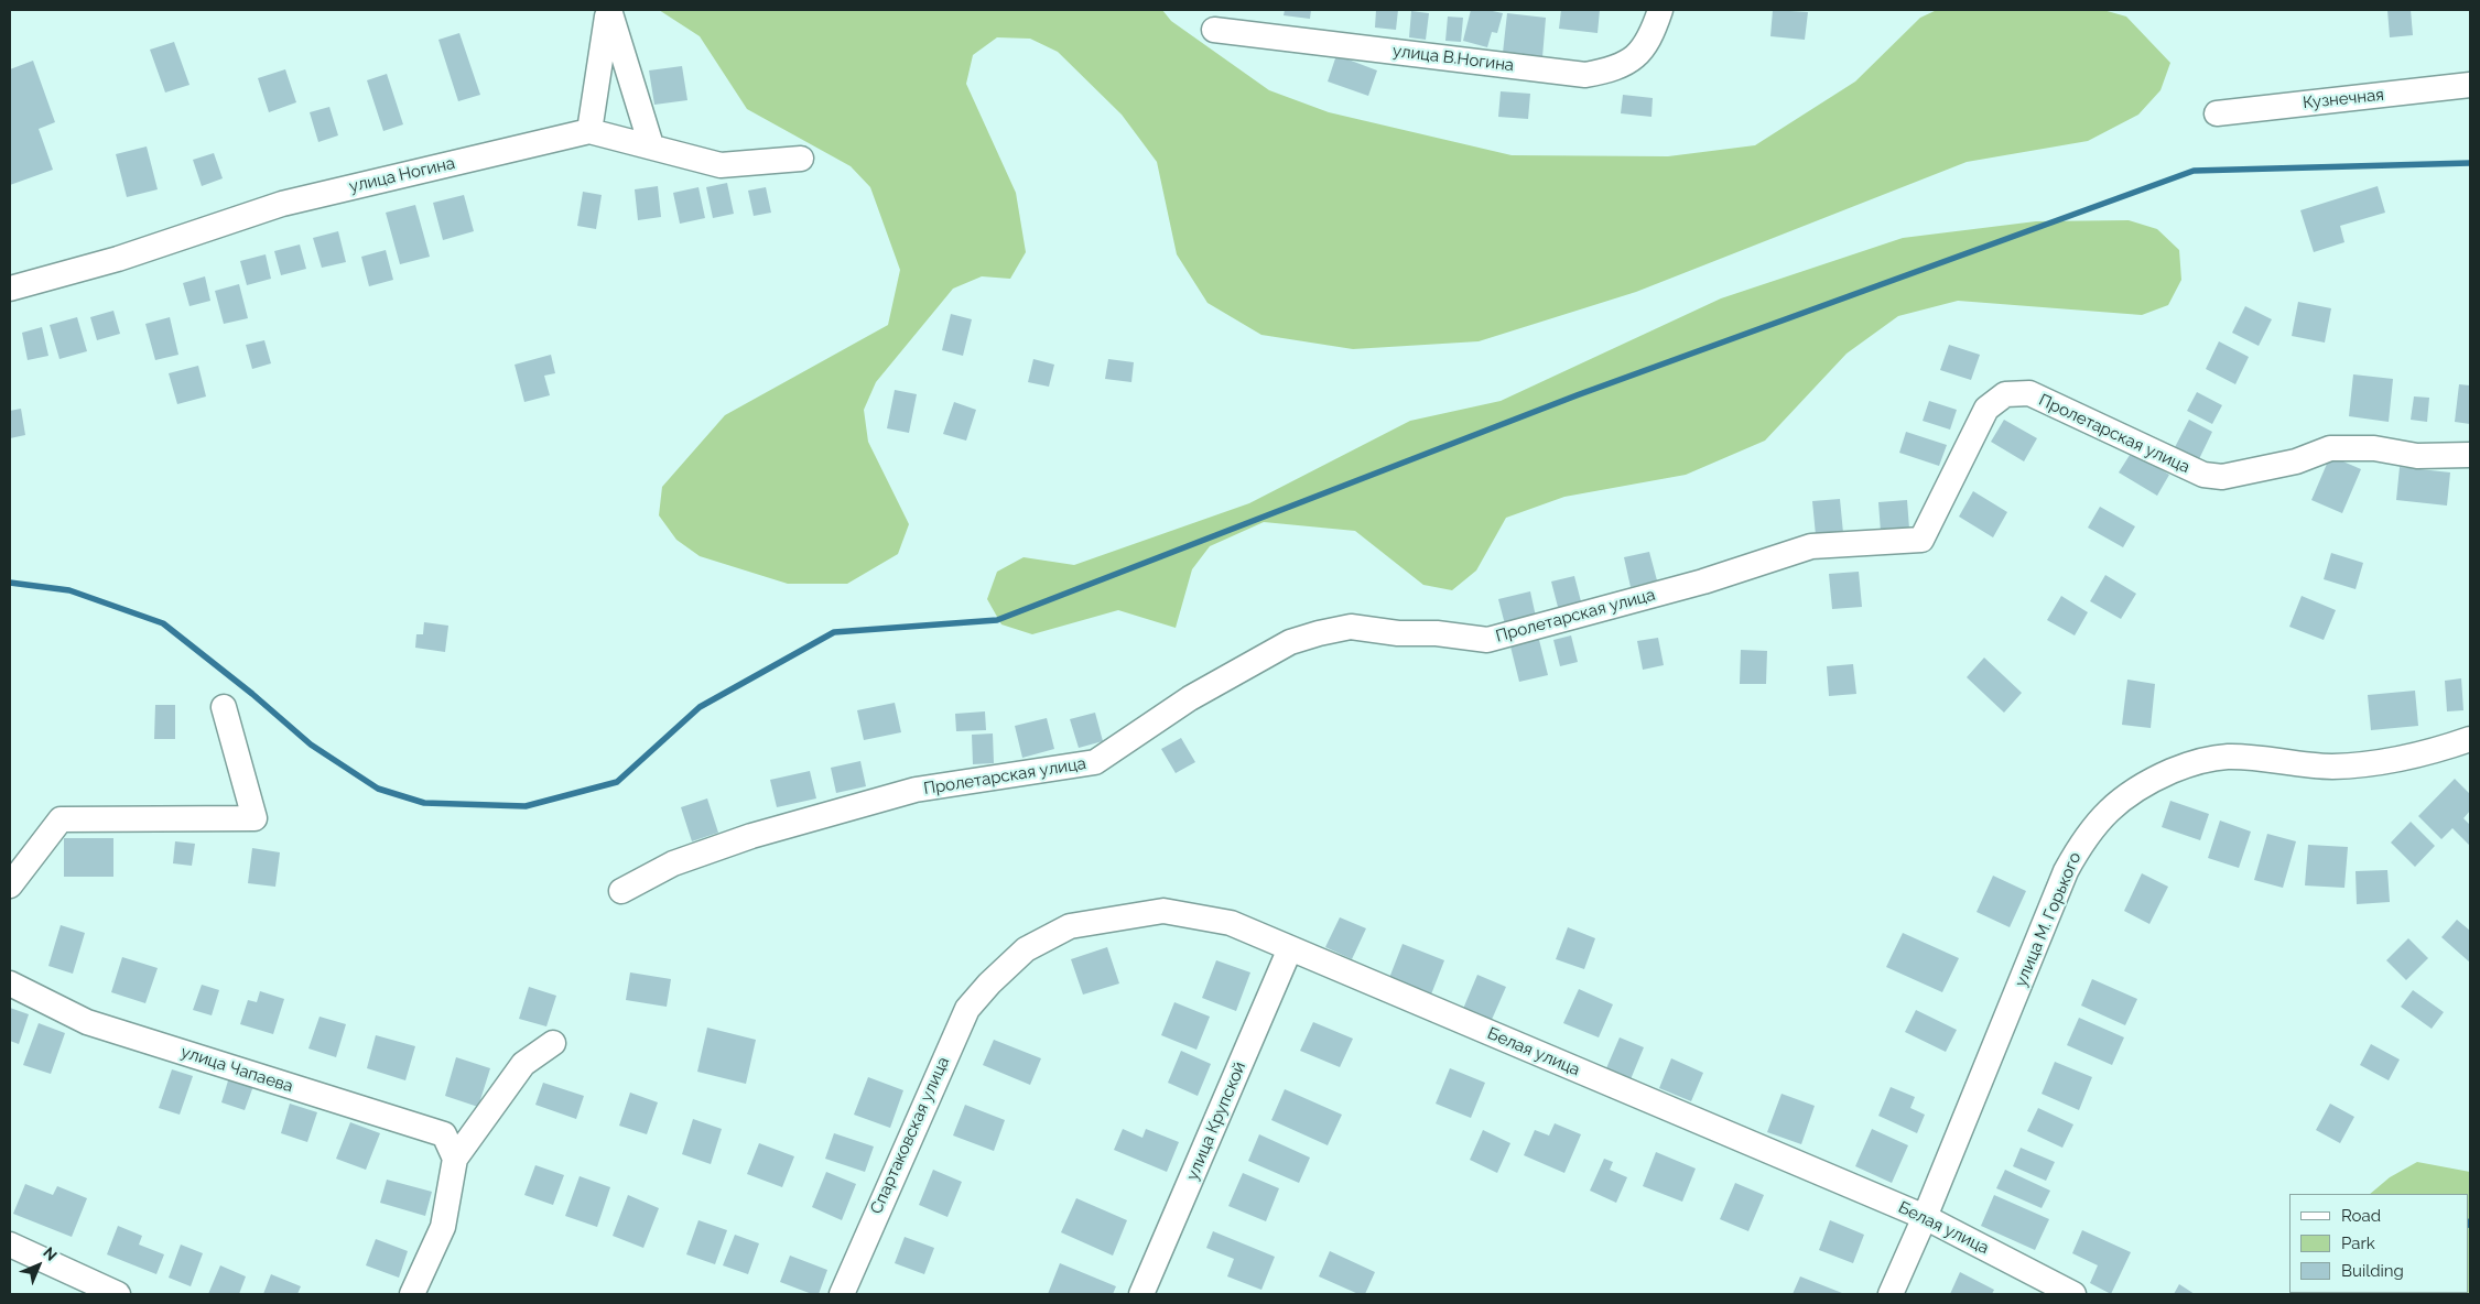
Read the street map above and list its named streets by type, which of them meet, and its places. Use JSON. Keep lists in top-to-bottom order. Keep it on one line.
{"streets":{"street":["улица В.Ногина","Кузнечная","улица Ногина","Пролетарская улица","улица М. Горького","Белая улица","улица Чапаева","улица Крупской","Спартаковская улица"]},"crossings":[["улица М. Горького","Белая улица"],["Белая улица","улица Крупской"],["Белая улица","Спартаковская улица"]],"legend":["Road","Park","Building"],"north":"top right"}
